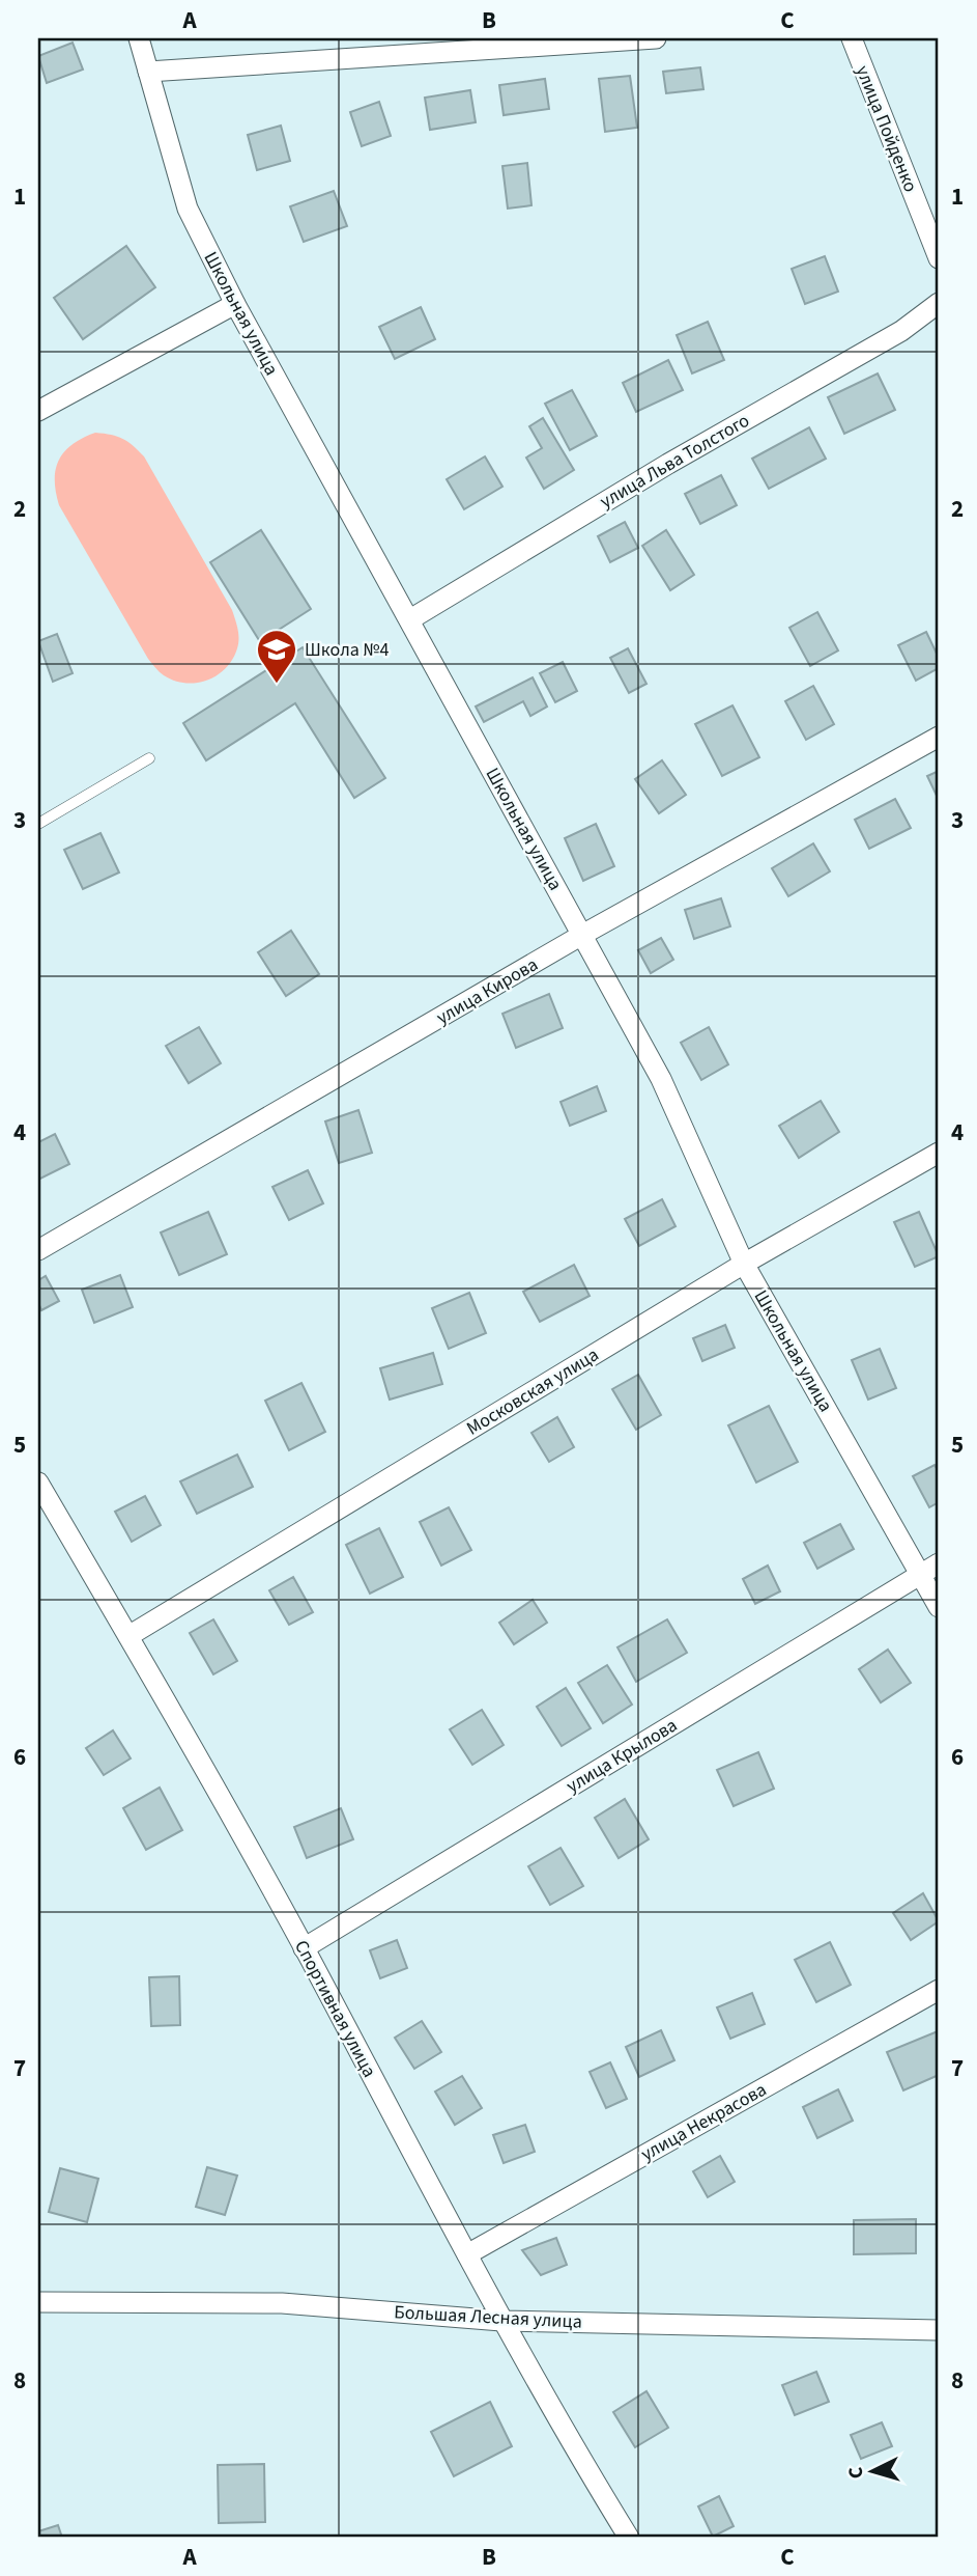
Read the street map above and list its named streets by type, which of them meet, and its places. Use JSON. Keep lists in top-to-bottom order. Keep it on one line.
{"streets":{"street":["улица Пойденко","Школьная улица","улица Льва Толстого","улица Кирова","Московская улица","улица Крылова","Спортивная улица","улица Некрасова","Большая Лесная улица"]},"crossings":[["Школьная улица","улица Льва Толстого"],["Школьная улица","улица Кирова"],["Школьная улица","Московская улица"],["Школьная улица","улица Крылова"],["Московская улица","Спортивная улица"],["улица Крылова","Спортивная улица"],["Спортивная улица","улица Некрасова"],["Спортивная улица","Большая Лесная улица"]],"places":{"school or university":["Школа №4"]},"north":"left","grid":{"columns":["A","B","C"],"rows":["1","2","3","4","5","6","7","8"]}}
